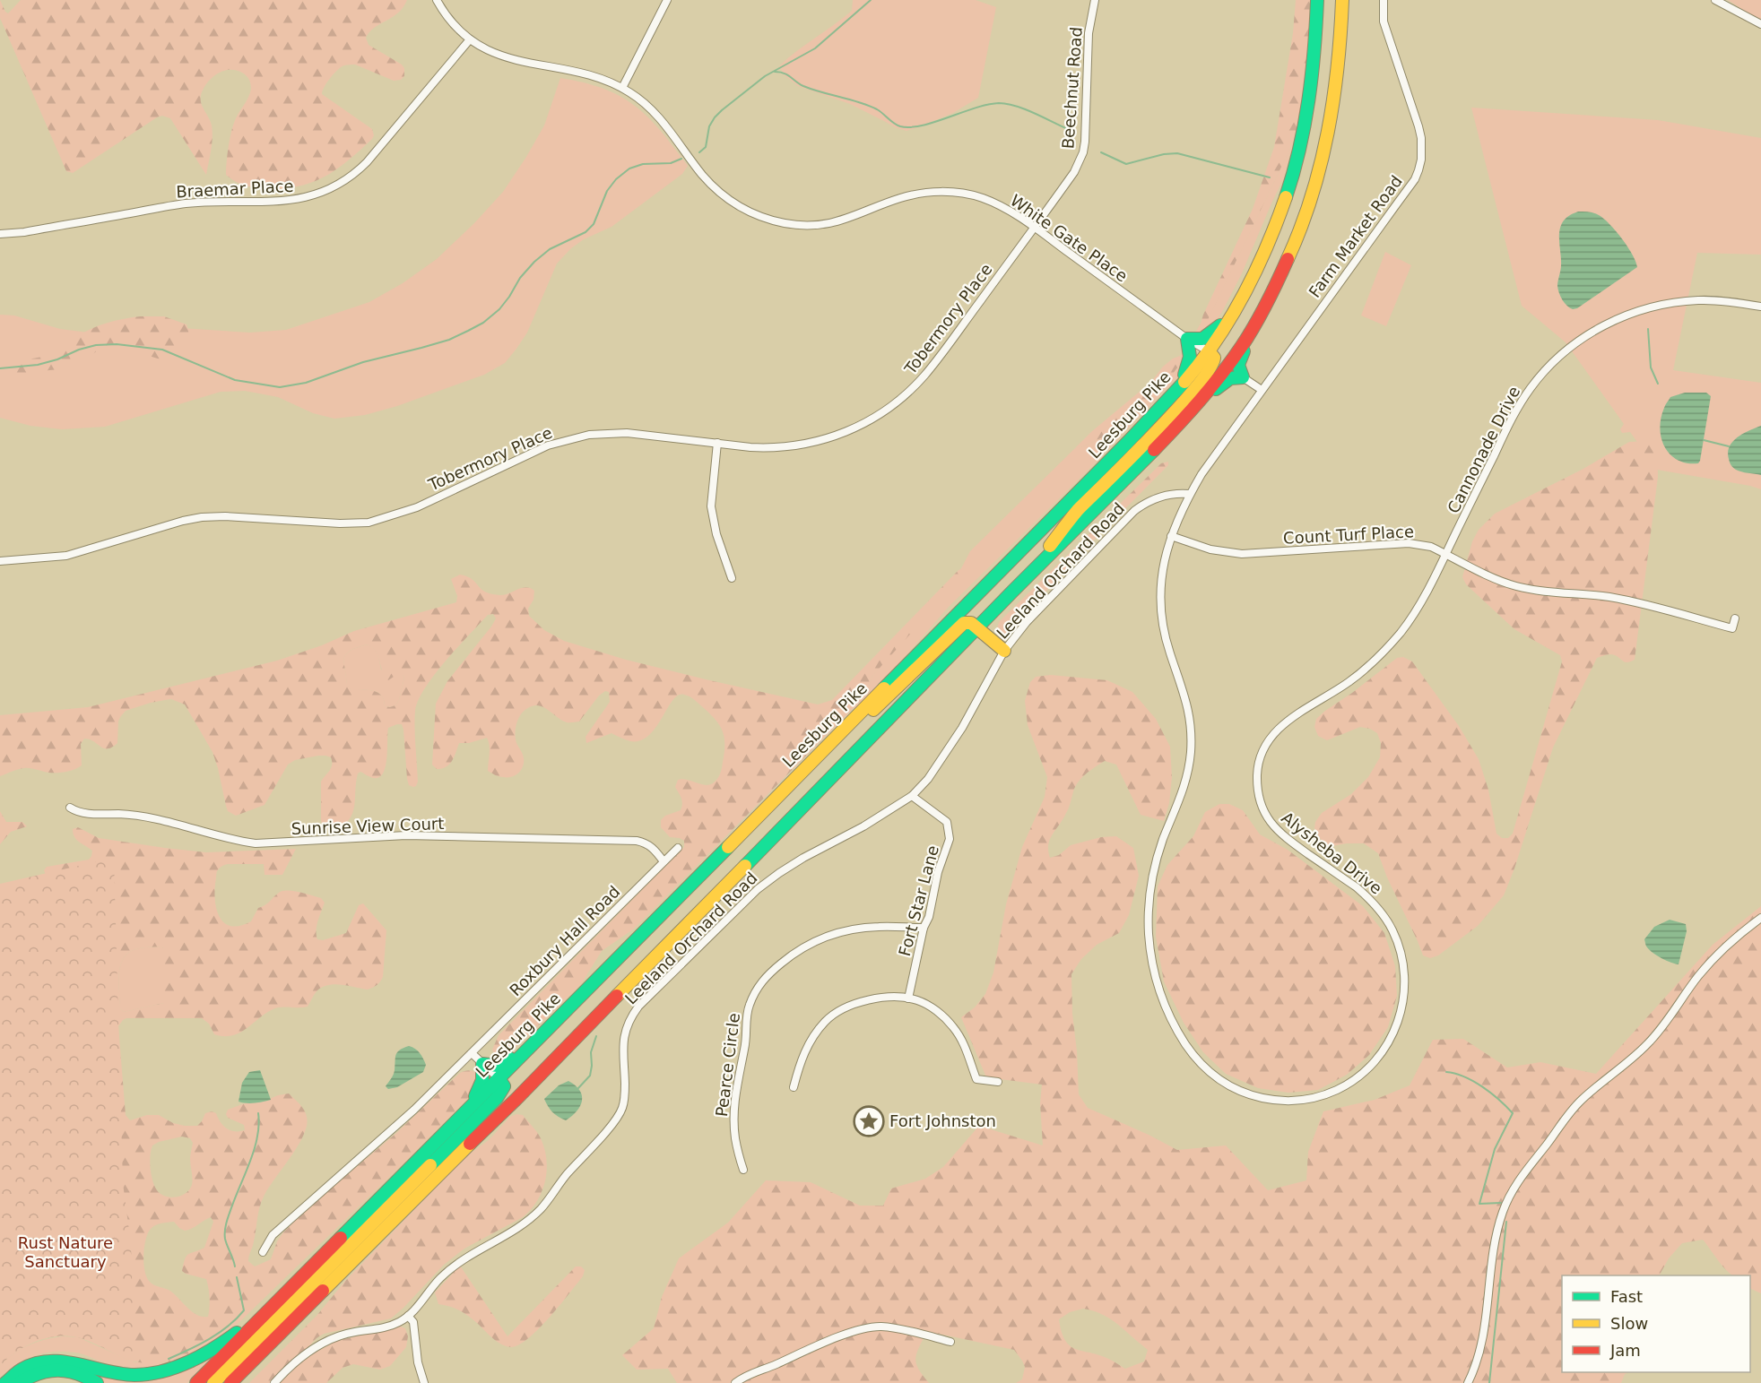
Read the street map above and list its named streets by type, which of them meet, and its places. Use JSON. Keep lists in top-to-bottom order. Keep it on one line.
{"streets":{"highway":["Leesburg Pike"],"street":["Beechnut Road","Braemar Place","Farm Market Road","White Gate Place","Tobermory Place","Cannonade Drive","Count Turf Place","Leeland Orchard Road","Sunrise View Court","Alysheba Drive","Fort Star Lane","Roxbury Hall Road","Pearce Circle"]},"crossings":[["Beechnut Road","White Gate Place"],["Beechnut Road","Tobermory Place"],["Braemar Place","White Gate Place"],["Farm Market Road","Alysheba Drive"],["White Gate Place","Tobermory Place"],["White Gate Place","Leesburg Pike"],["Cannonade Drive","Count Turf Place"],["Cannonade Drive","Alysheba Drive"],["Count Turf Place","Alysheba Drive"],["Leeland Orchard Road","Alysheba Drive"],["Leeland Orchard Road","Fort Star Lane"],["Sunrise View Court","Roxbury Hall Road"],["Fort Star Lane","Pearce Circle"]],"parks":["Rust Nature Sanctuary"],"places":{"place":["Fort Johnston"]},"legend":["Fast","Slow","Jam"]}
